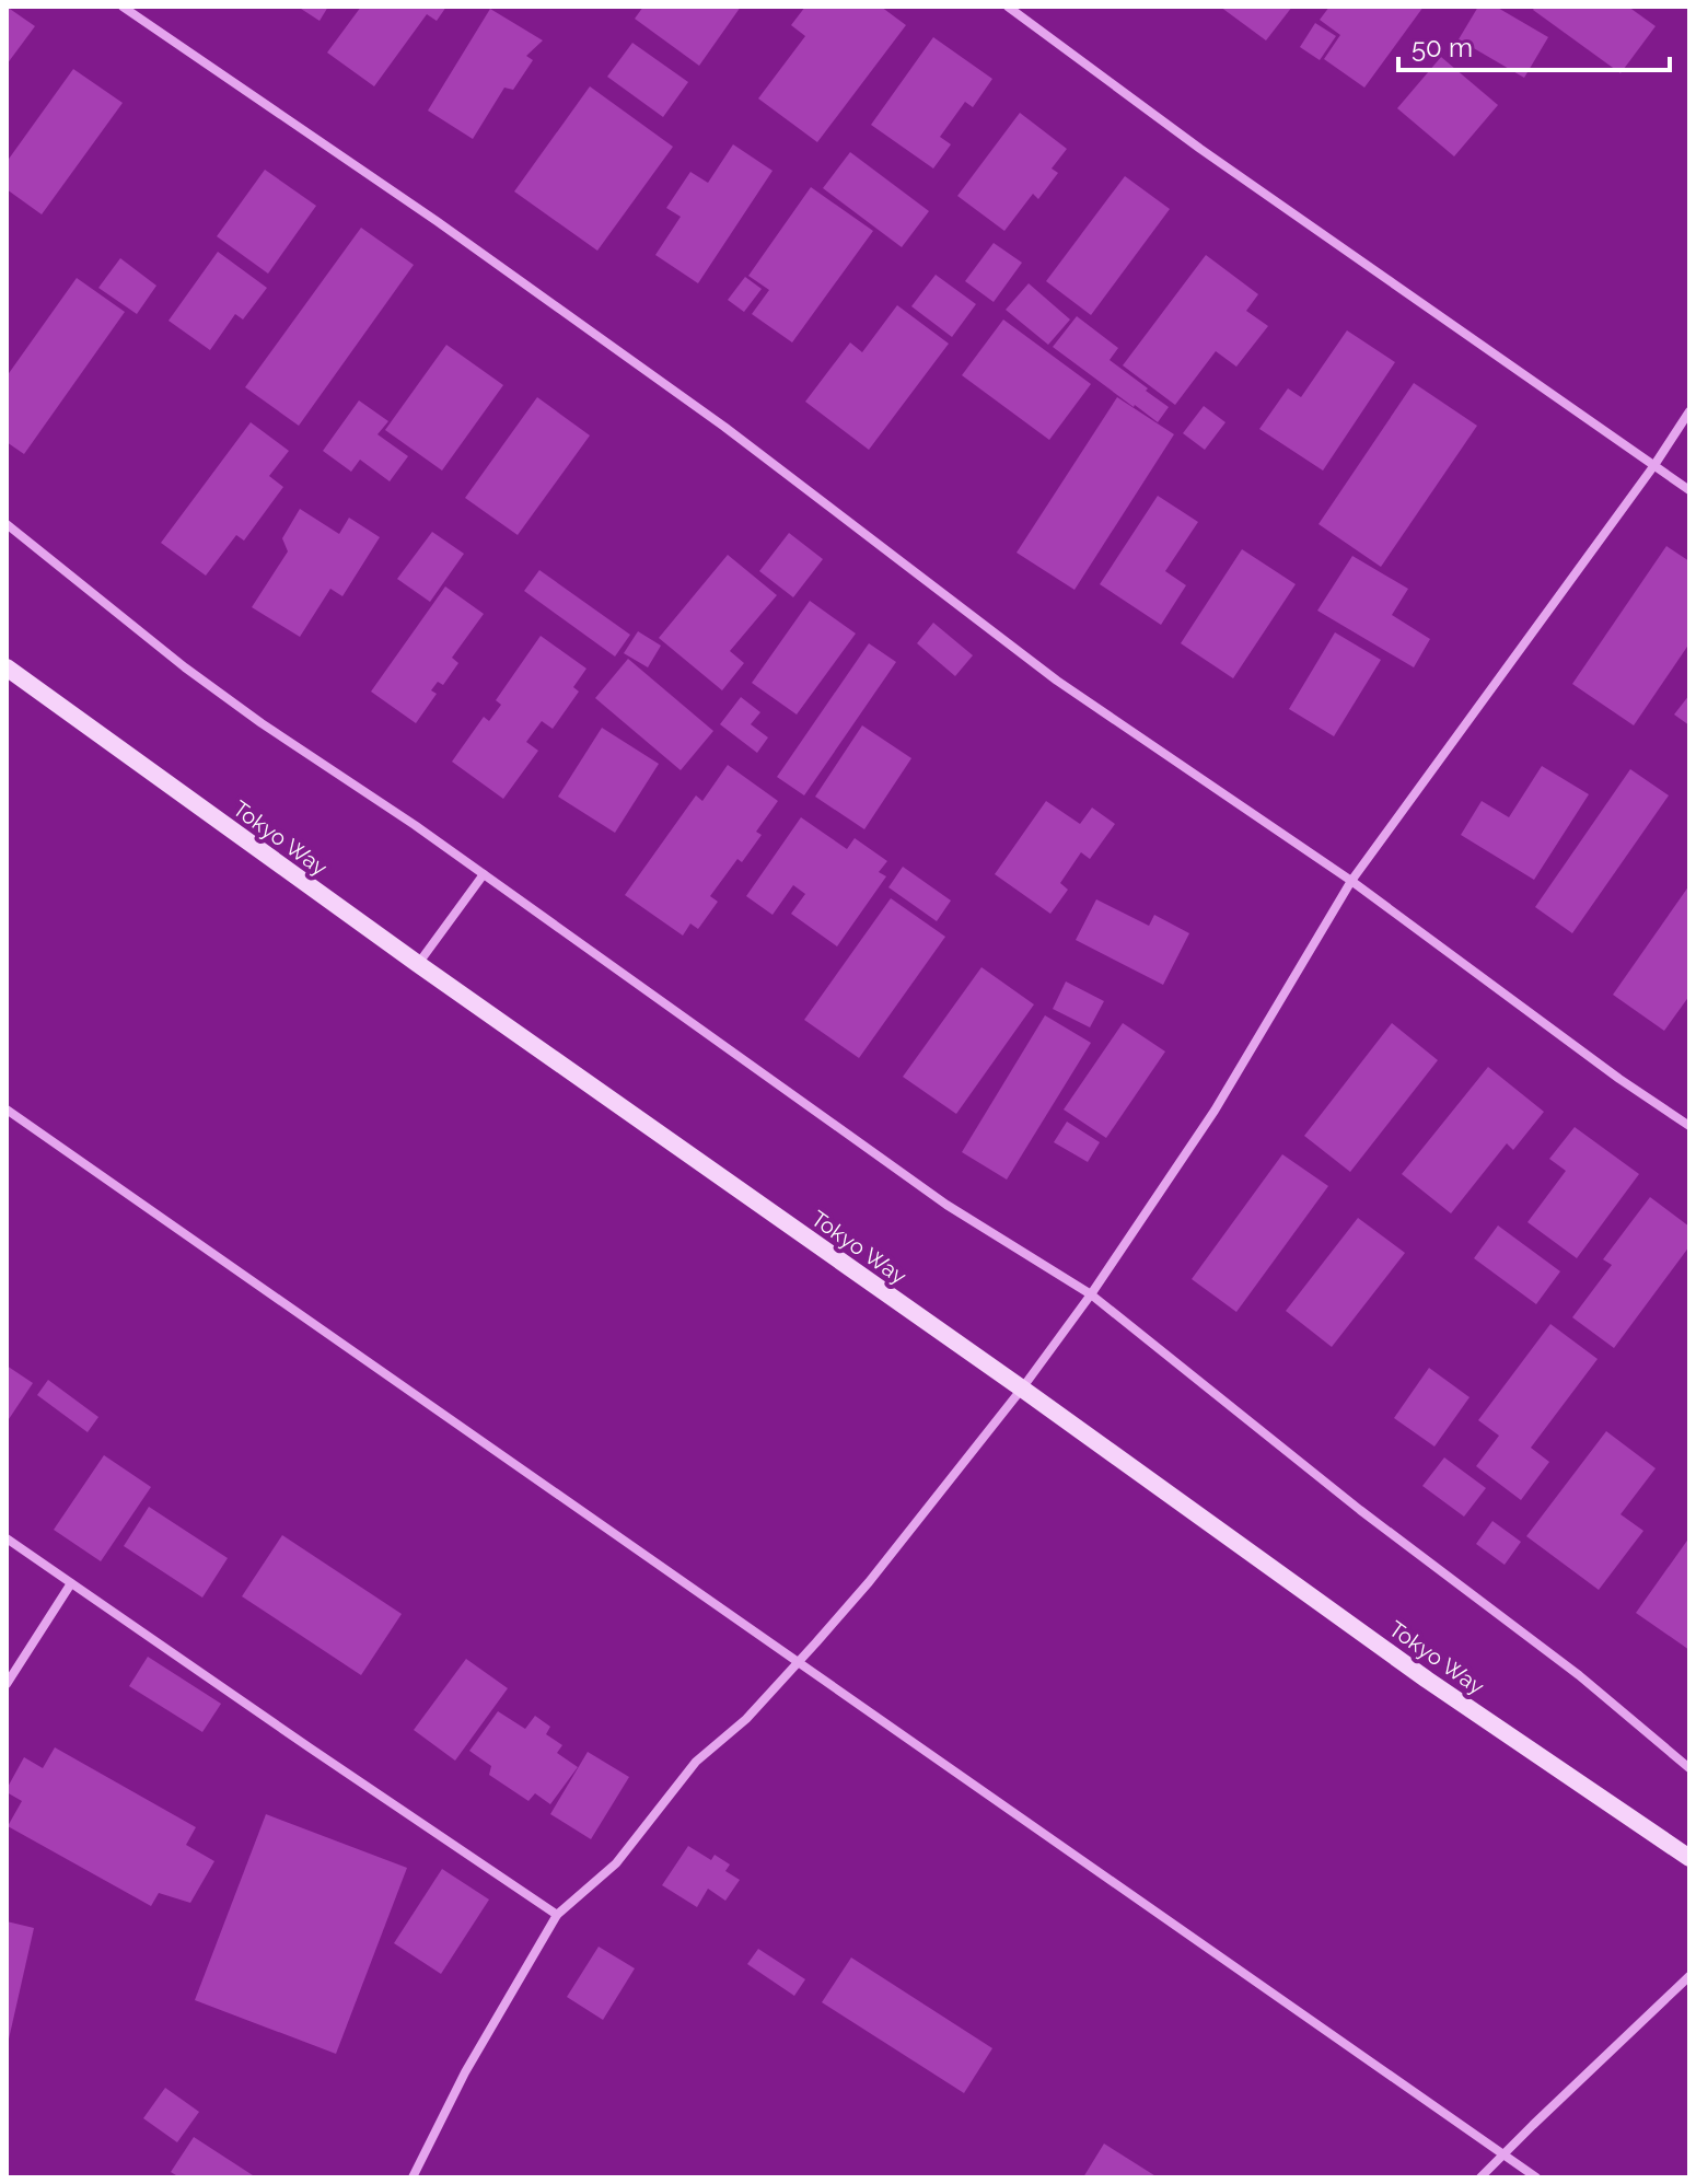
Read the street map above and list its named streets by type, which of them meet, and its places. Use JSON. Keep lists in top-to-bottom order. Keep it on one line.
{"streets":{"main road":["Tokyo Way"]},"scale_bar":"50 m"}
